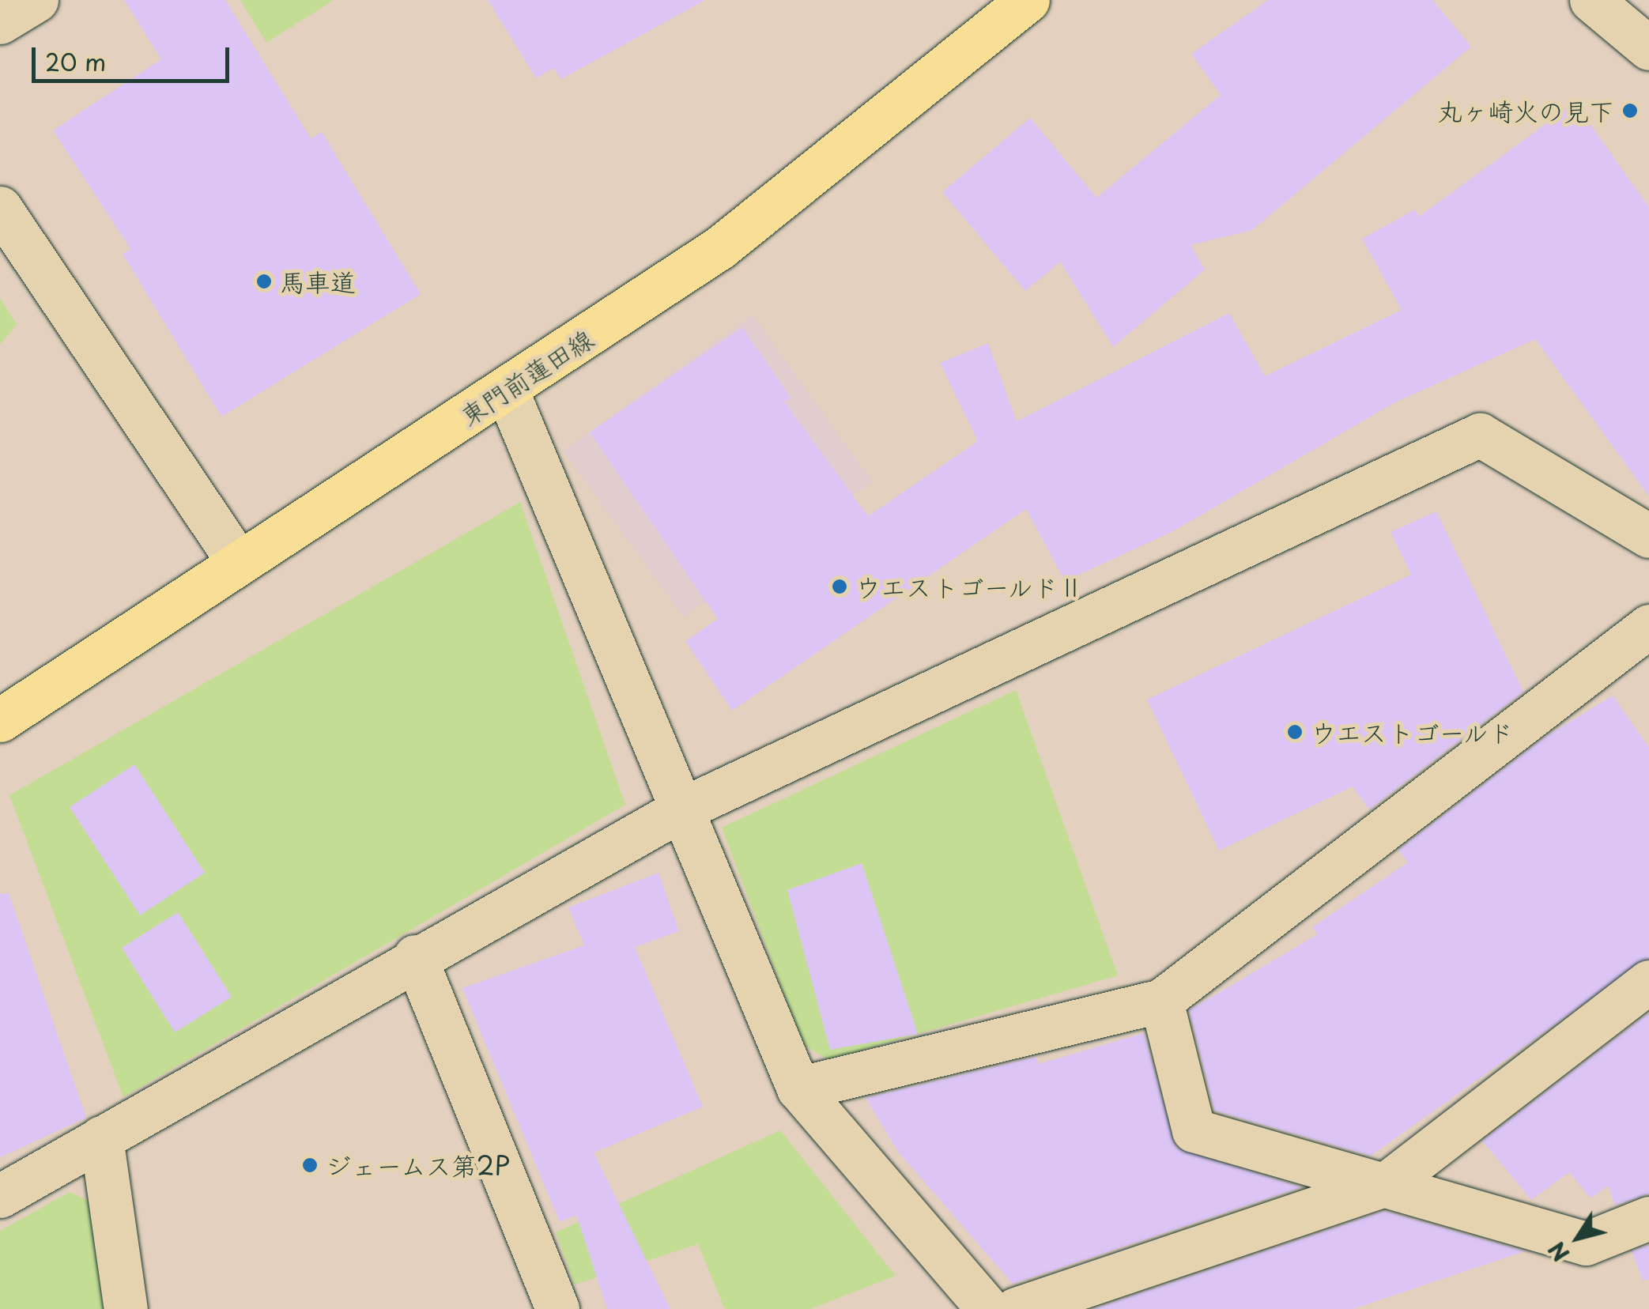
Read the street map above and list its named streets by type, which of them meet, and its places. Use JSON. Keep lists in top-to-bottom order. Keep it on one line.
{"streets":{"main road":["東門前蓮田線"]},"places":["丸ヶ崎火の見下","馬車道","ウエストゴールドⅡ","ウエストゴールド","ジェームス第2P"],"scale_bar":"20 m","north":"bottom left"}
